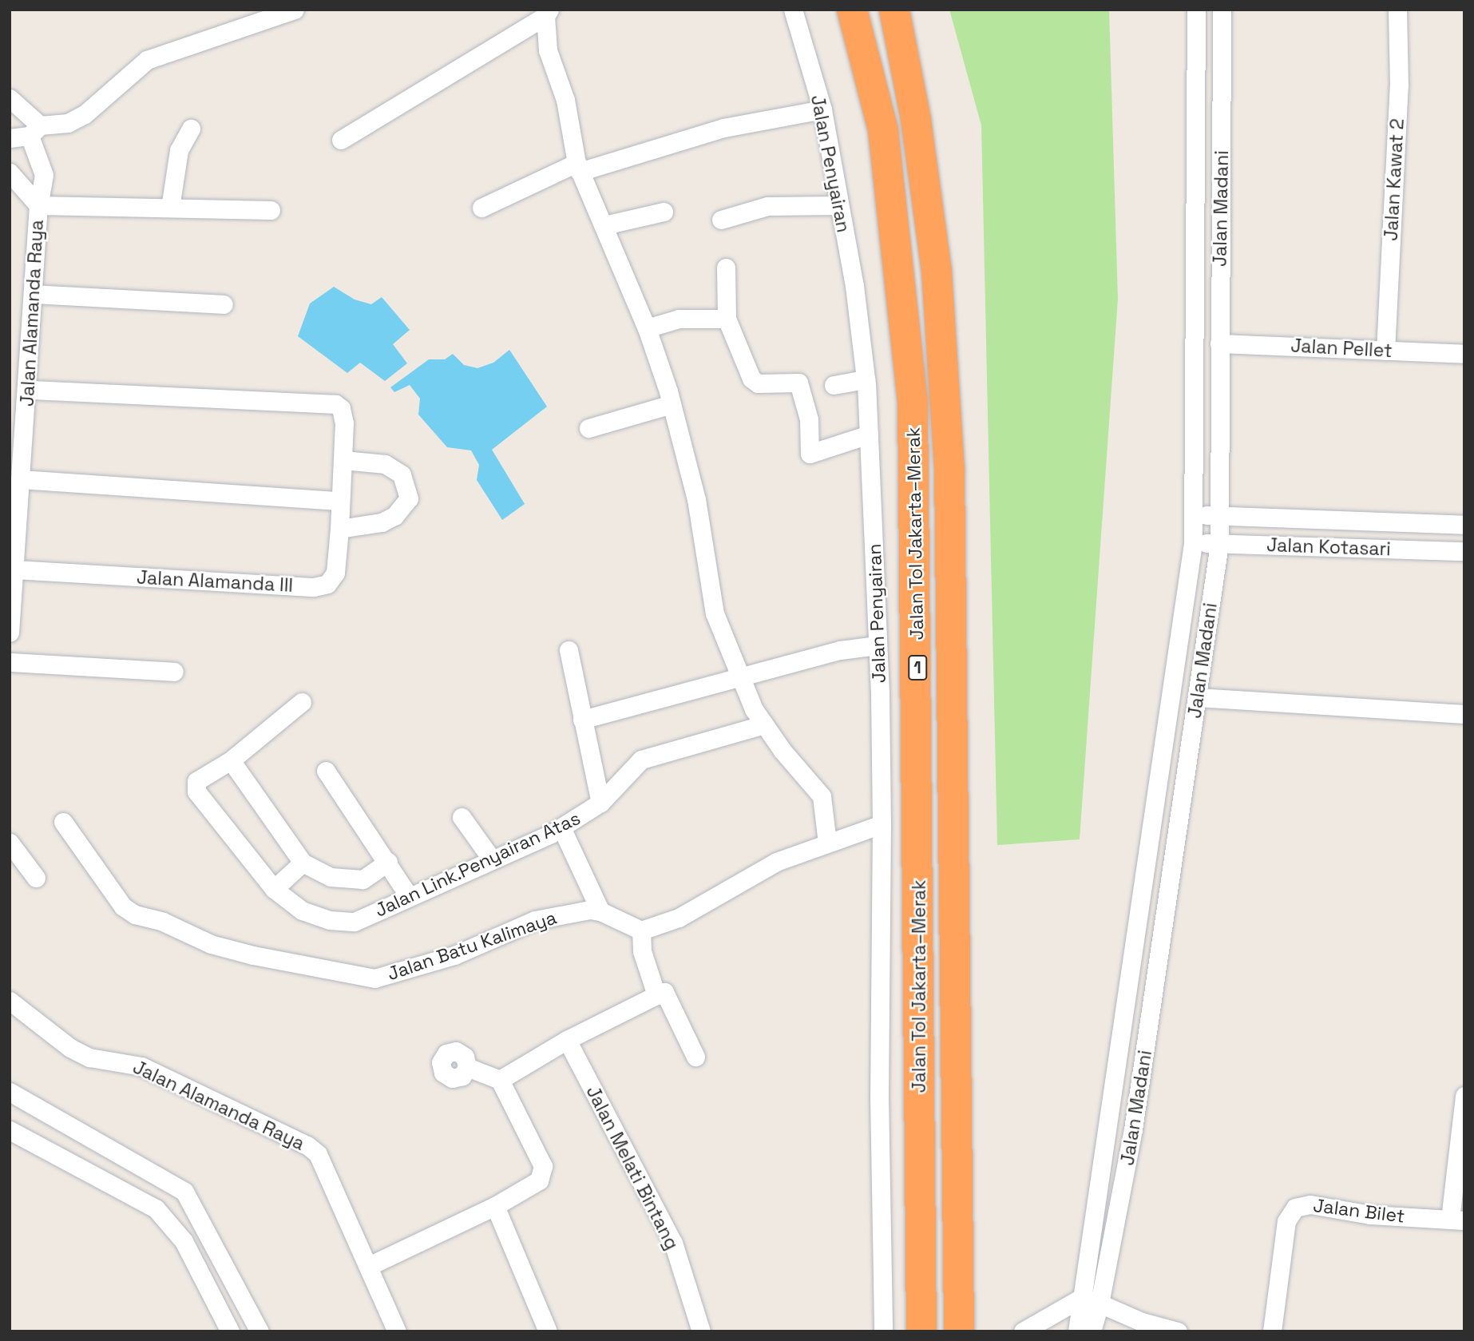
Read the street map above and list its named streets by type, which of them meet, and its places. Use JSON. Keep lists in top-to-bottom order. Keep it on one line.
{"streets":{"highway":["Jalan Tol Jakarta–Merak","1"],"street":["Jalan Penyairan","Jalan Kawat 2","Jalan Madani","Jalan Alamanda Raya","Jalan Pellet","Jalan Kotasari","Jalan Alamanda III","Jalan Link.Penyairan Atas","Jalan Batu Kalimaya","Jalan Melati Bintang","Jalan Bilet"]},"crossings":[["Jalan Kawat 2","Jalan Pellet"],["Jalan Madani","Jalan Pellet"],["Jalan Madani","Jalan Kotasari"],["Jalan Alamanda Raya","Jalan Alamanda III"]]}
